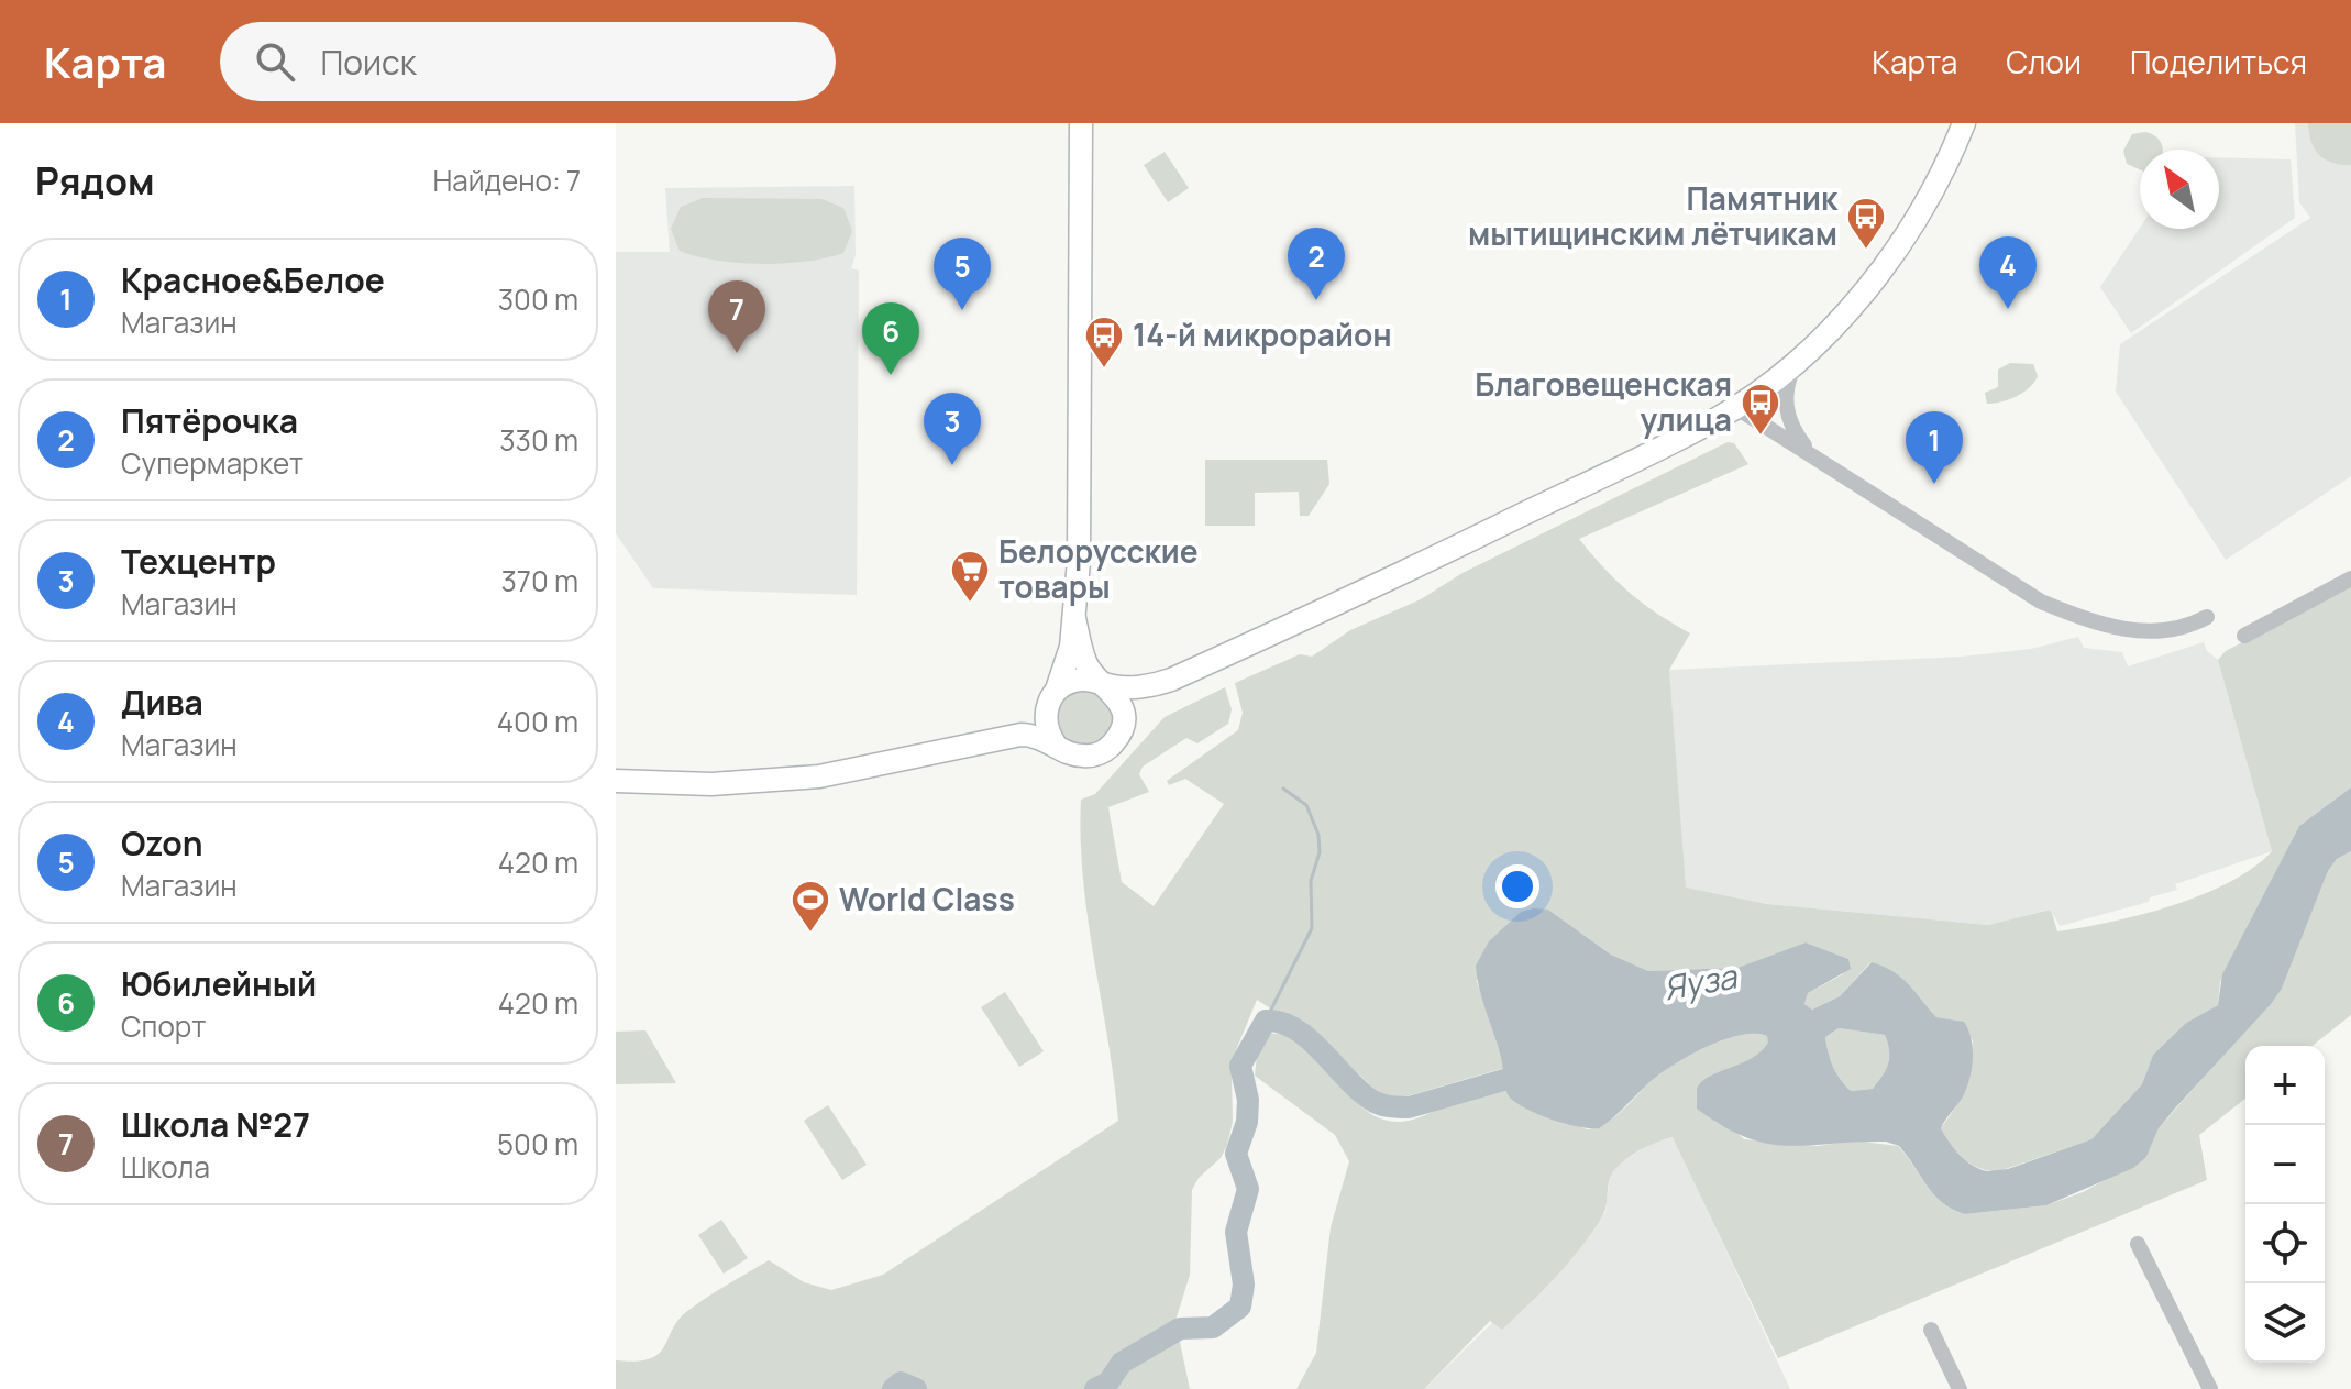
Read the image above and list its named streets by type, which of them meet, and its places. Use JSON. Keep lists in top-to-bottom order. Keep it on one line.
{"water":["Яуза"],"places":{"bus stop":["Памятник мытищинским лётчикам","14-й микрорайон","Благовещенская улица"],"supermarket":["Белорусские товары"],"sports":["World Class"]},"north":"top left","page":{"header":"Карта","search":"Поиск","nav":["Карта","Слои","Поделиться"],"heading":["Рядом","Найдено: 7"],"pins":["2","4","5","7","6","3","1"],"list":[{"mark":"1","name":"Красное&Белое","note":"Магазин","value":"300 m"},{"mark":"2","name":"Пятёрочка","note":"Супермаркет","value":"330 m"},{"mark":"3","name":"Техцентр","note":"Магазин","value":"370 m"},{"mark":"4","name":"Дива","note":"Магазин","value":"400 m"},{"mark":"5","name":"Ozon","note":"Магазин","value":"420 m"},{"mark":"6","name":"Юбилейный","note":"Спорт","value":"420 m"},{"mark":"7","name":"Школа №27","note":"Школа","value":"500 m"}],"map_buttons":["+","−"]}}
